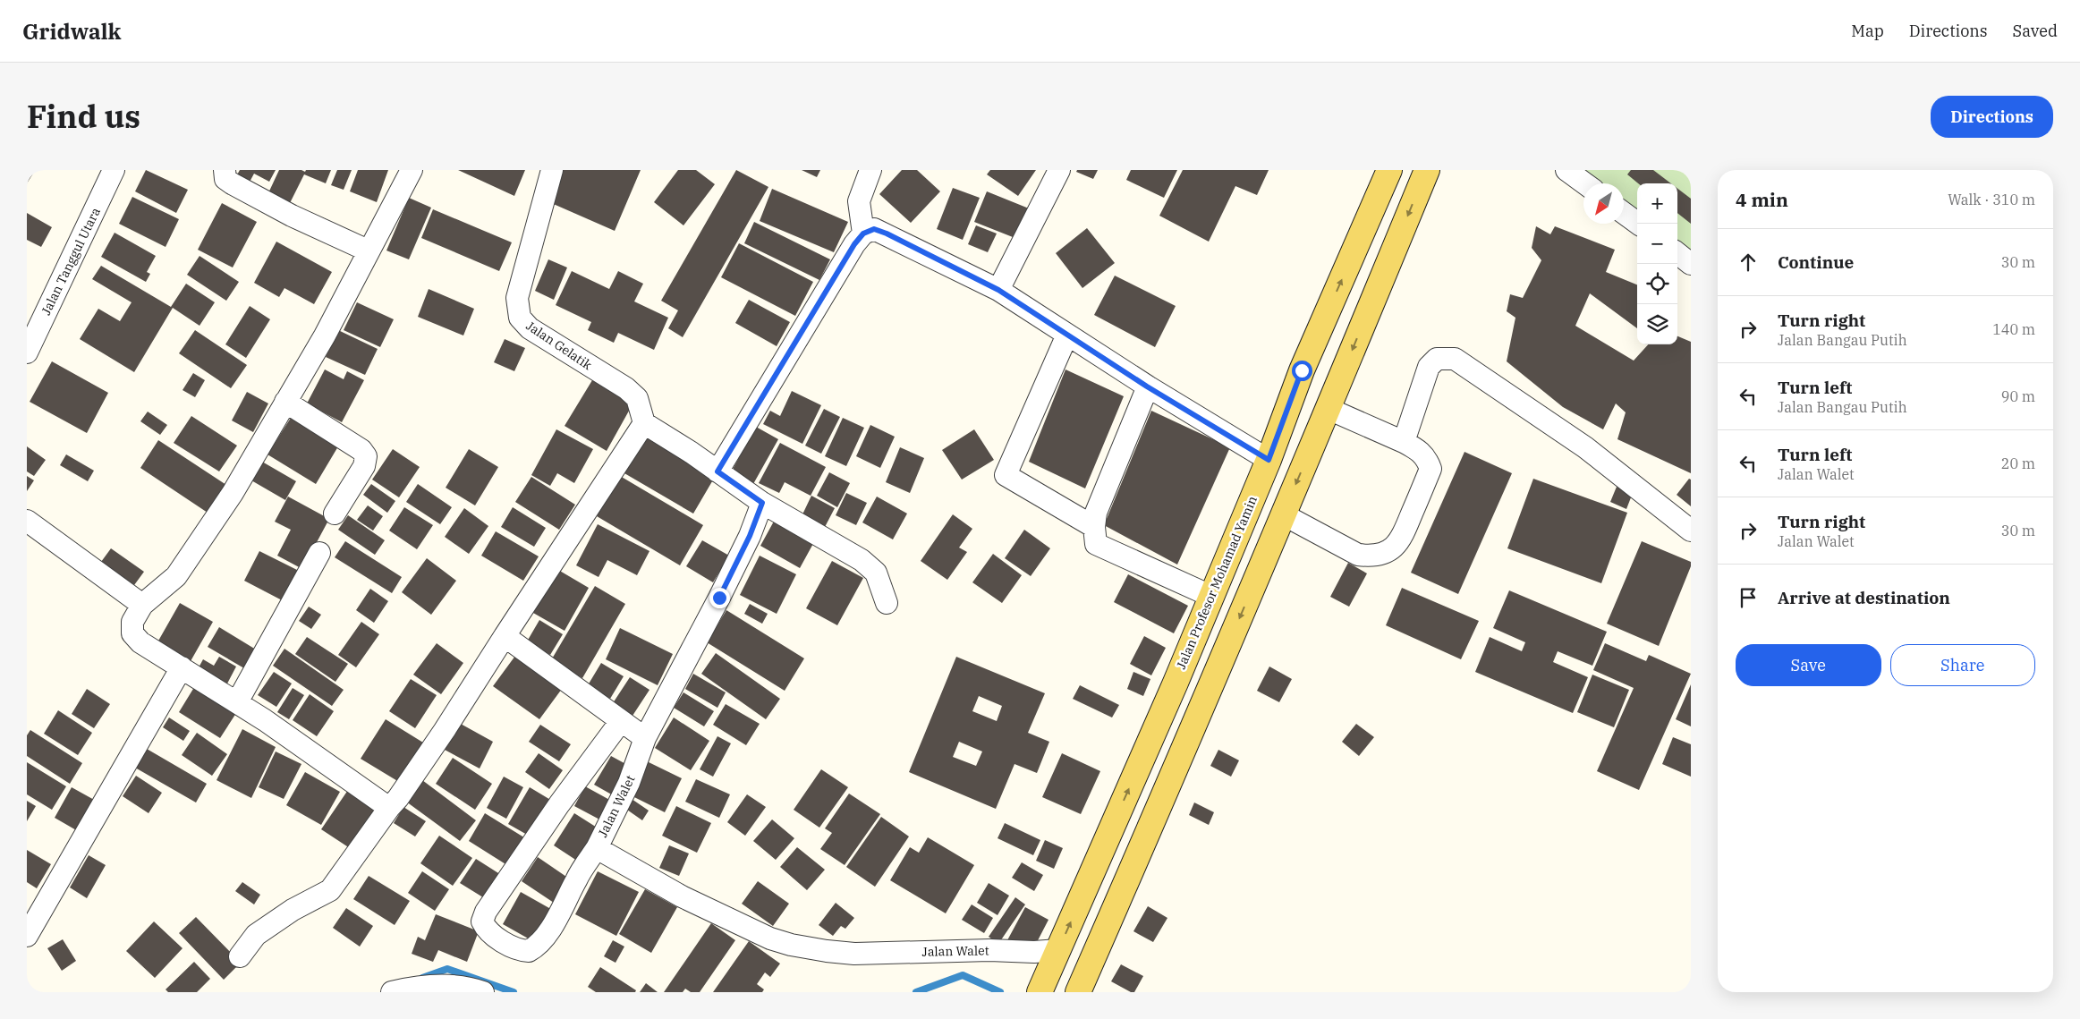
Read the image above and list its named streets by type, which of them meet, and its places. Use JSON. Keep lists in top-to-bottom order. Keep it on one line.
{"streets":{"main road":["Jalan Profesor Mohamad Yamin"],"street":["Jalan Tanggul Utara","Jalan Gelatik","Jalan Walet"]},"crossings":[["Jalan Profesor Mohamad Yamin","Jalan Walet"]],"north":"bottom left","page":{"header":"Gridwalk","nav":["Map","Directions","Saved"],"title":"Find us","buttons":["Directions",["Save","Share"]],"heading":["4 min","Walk · 310 m"],"map_buttons":["+","−"],"list":[["Continue","30 m"],["Turn right","Jalan Bangau Putih","140 m"],["Turn left","Jalan Bangau Putih","90 m"],["Turn left","Jalan Walet","20 m"],["Turn right","Jalan Walet","30 m"],"Arrive at destination"]}}
